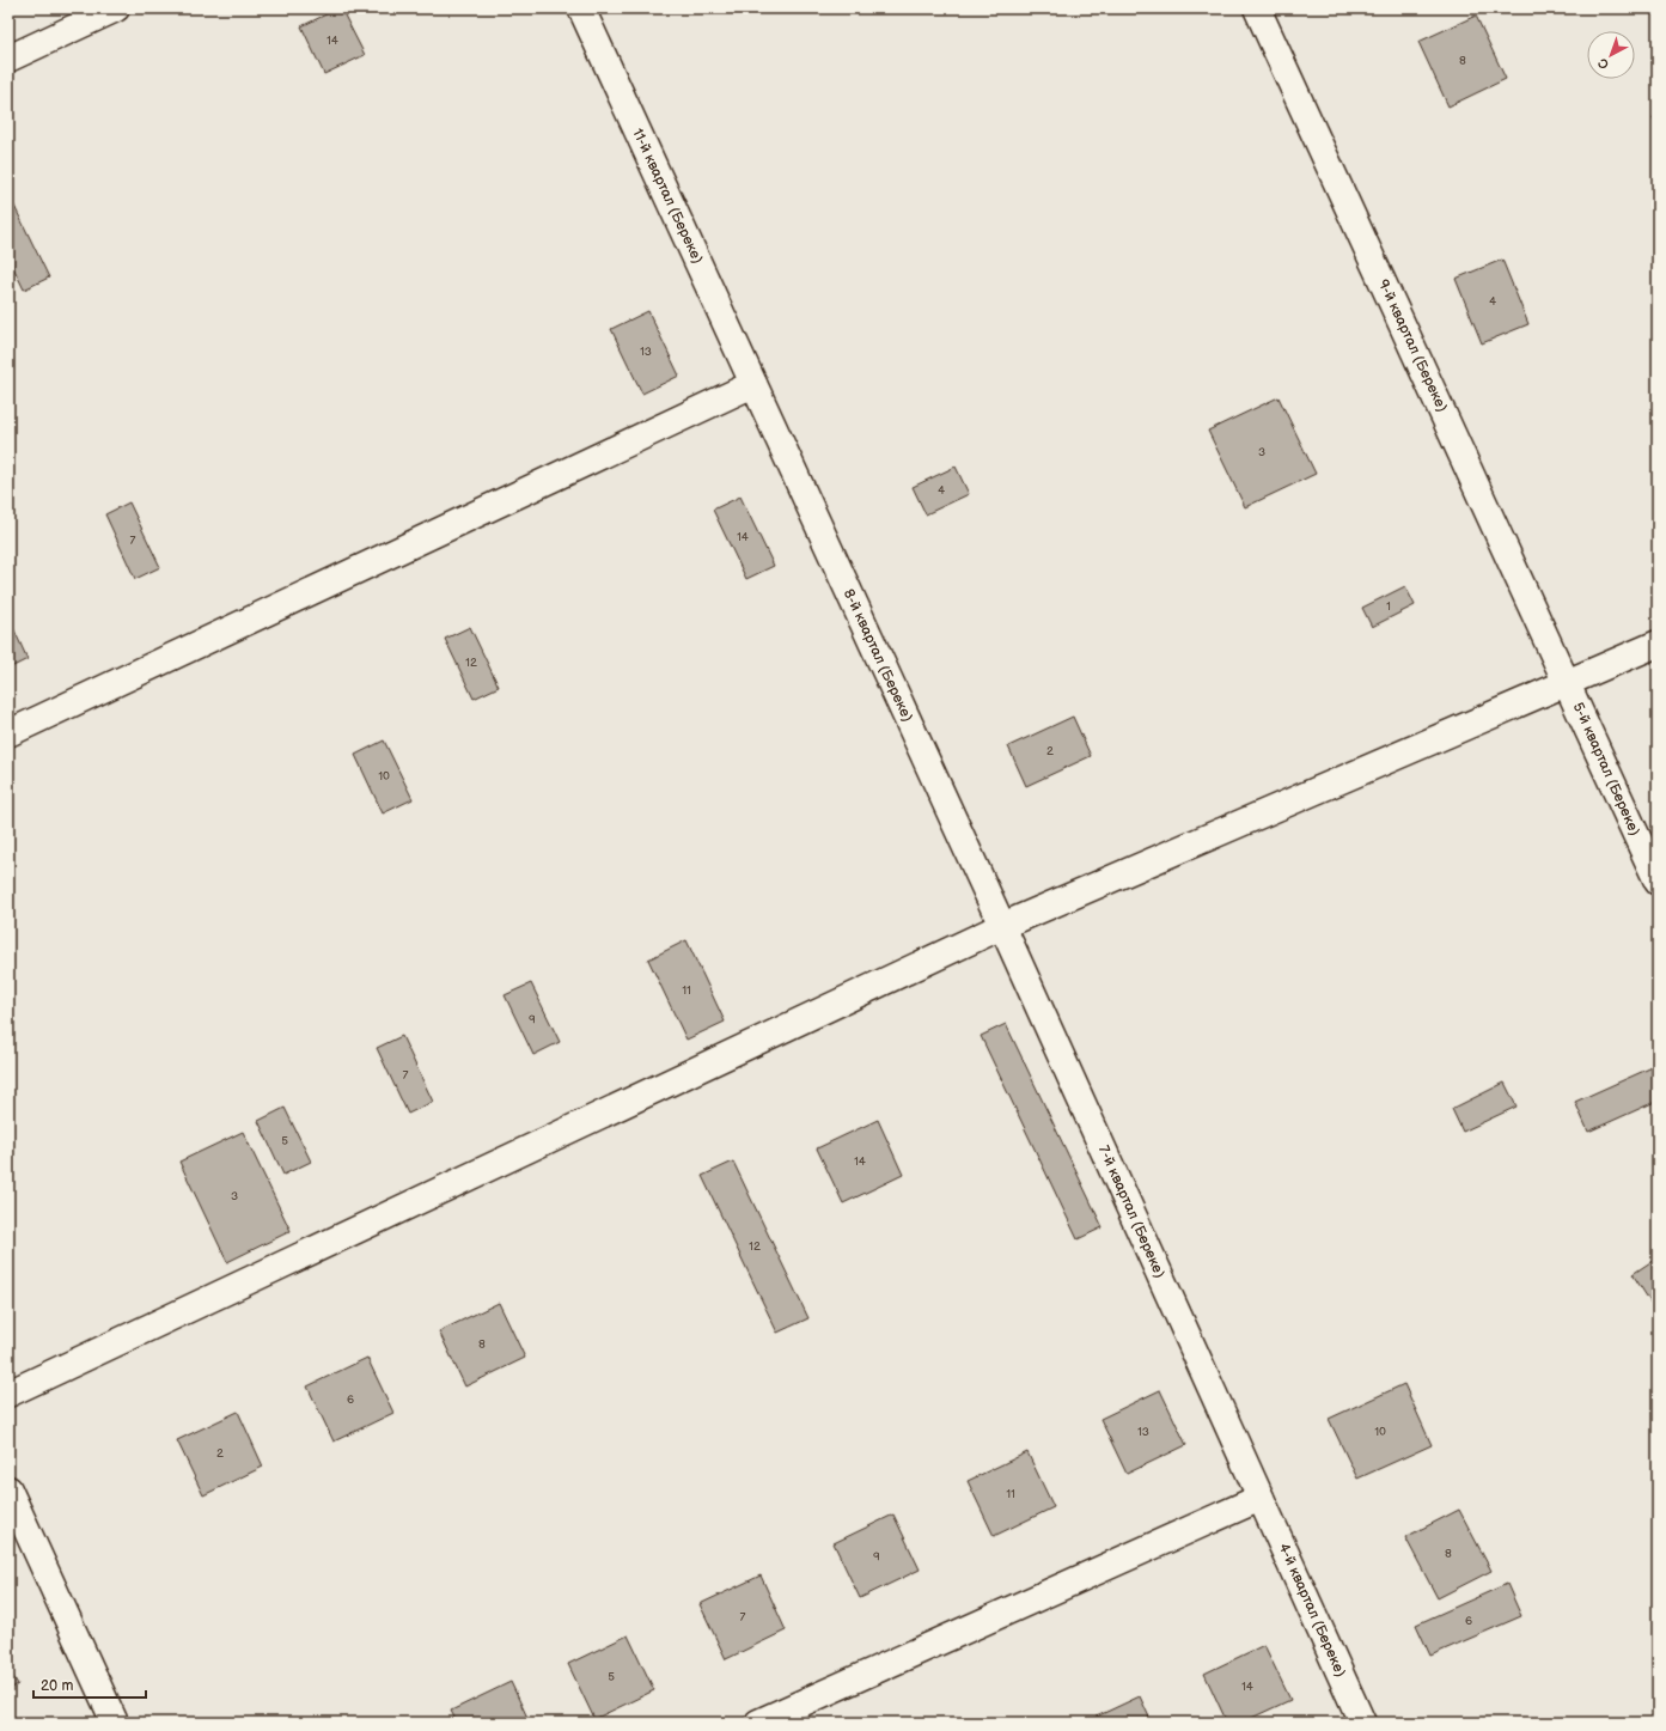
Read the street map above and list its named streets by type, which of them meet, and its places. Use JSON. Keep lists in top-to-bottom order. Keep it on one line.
{"streets":{"street":["11-й квартал (Береке)","9-й квартал (Береке)","8-й квартал (Береке)","5-й квартал (Береке)","7-й квартал (Береке)","4-й квартал (Береке)"]},"crossings":[["11-й квартал (Береке)","8-й квартал (Береке)"],["9-й квартал (Береке)","5-й квартал (Береке)"],["8-й квартал (Береке)","7-й квартал (Береке)"],["7-й квартал (Береке)","4-й квартал (Береке)"]],"house_numbers":["14","8","4","13","3","4","14","7","1","12","2","10","11","9","7","5","14","3","12","8","6","13","10","2","11","8","9","7","6","5","14"],"scale_bar":"20 m","north":"bottom left"}
